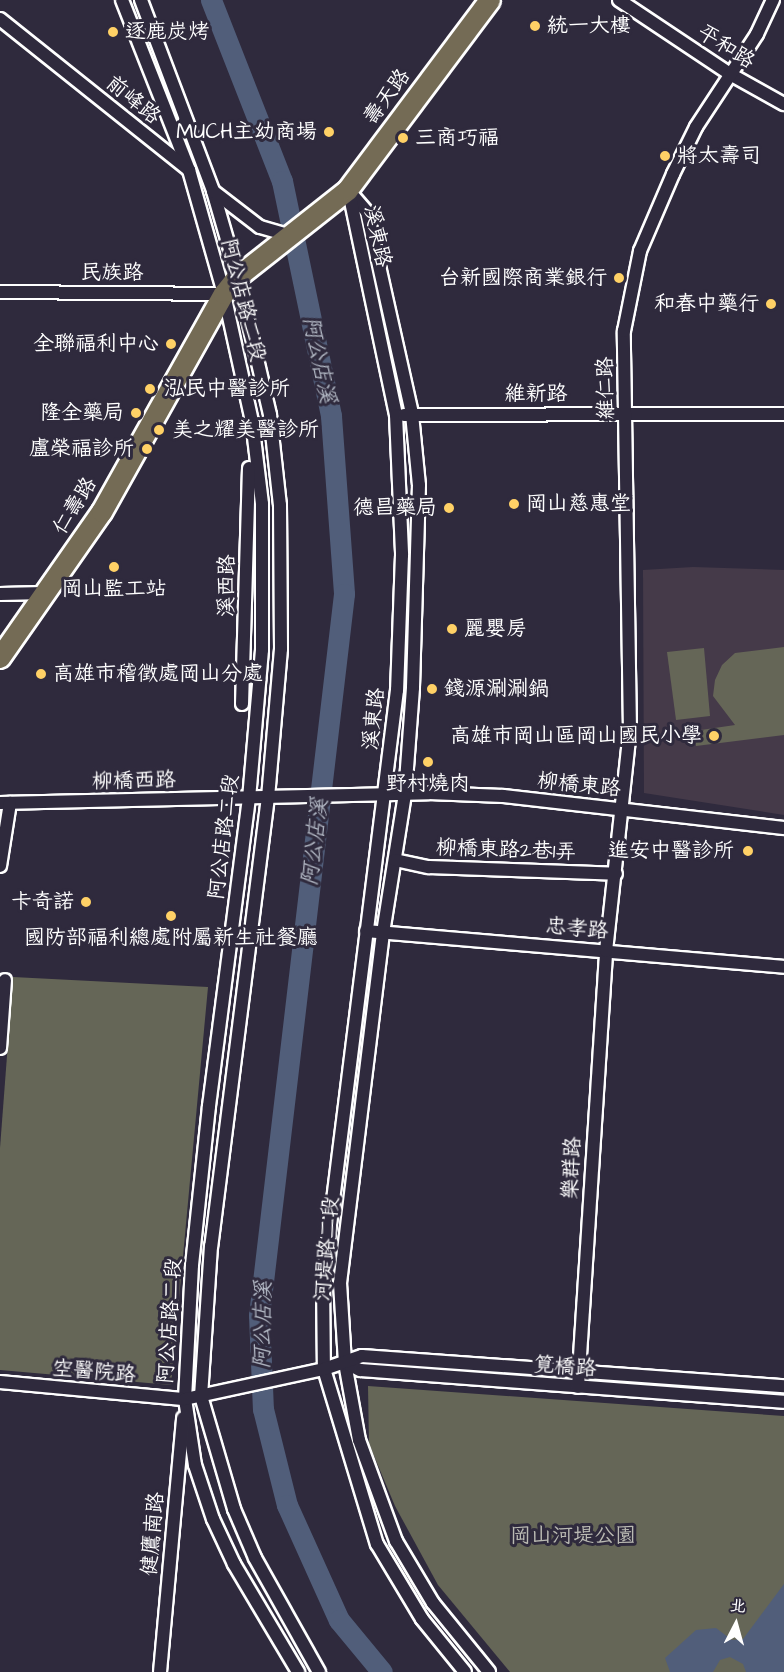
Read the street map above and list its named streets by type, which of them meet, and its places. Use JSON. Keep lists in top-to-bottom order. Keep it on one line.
{"streets":{"main road":["壽天路","仁壽路"],"street":["平和路","前峰路","溪東路","民族路","阿公店路二段","維仁路","維新路","溪西路","柳橋西路","柳橋東路","柳橋東路2巷1弄","忠孝路","樂群路","河堤路二段","筧橋路","空醫院路","健鷹南路"]},"crossings":[["平和路","維仁路"],["壽天路","前峰路"],["壽天路","溪東路"],["壽天路","仁壽路"],["前峰路","阿公店路二段"],["前峰路","仁壽路"],["溪東路","維新路"],["溪東路","柳橋東路"],["溪東路","河堤路二段"],["民族路","阿公店路二段"],["民族路","仁壽路"],["阿公店路二段","仁壽路"],["阿公店路二段","柳橋西路"],["阿公店路二段","筧橋路"],["阿公店路二段","空醫院路"],["阿公店路二段","健鷹南路"],["維仁路","維新路"],["維仁路","柳橋東路"],["維仁路","柳橋東路2巷1弄"],["維仁路","樂群路"],["柳橋西路","柳橋東路"],["柳橋東路","河堤路二段"],["柳橋東路2巷1弄","樂群路"],["柳橋東路2巷1弄","河堤路二段"],["忠孝路","樂群路"],["忠孝路","河堤路二段"],["樂群路","筧橋路"],["河堤路二段","筧橋路"],["筧橋路","空醫院路"],["空醫院路","健鷹南路"]],"water":["阿公店溪"],"parks":["岡山河堤公園"],"places":["統一大樓","逐鹿炭烤","MUCH主幼商場","三商巧福","將太壽司","台新國際商業銀行","和春中藥行","全聯福利中心","泓民中醫診所","隆全藥局","美之耀美醫診所","盧榮福診所","岡山慈惠堂","德昌藥局","岡山監工站","麗嬰房","高雄市稽徵處岡山分處","錢源涮涮鍋","高雄市岡山區岡山國民小學","野村燒肉","進安中醫診所","卡奇諾","國防部福利總處附屬新生社餐廳"],"north":"top"}
